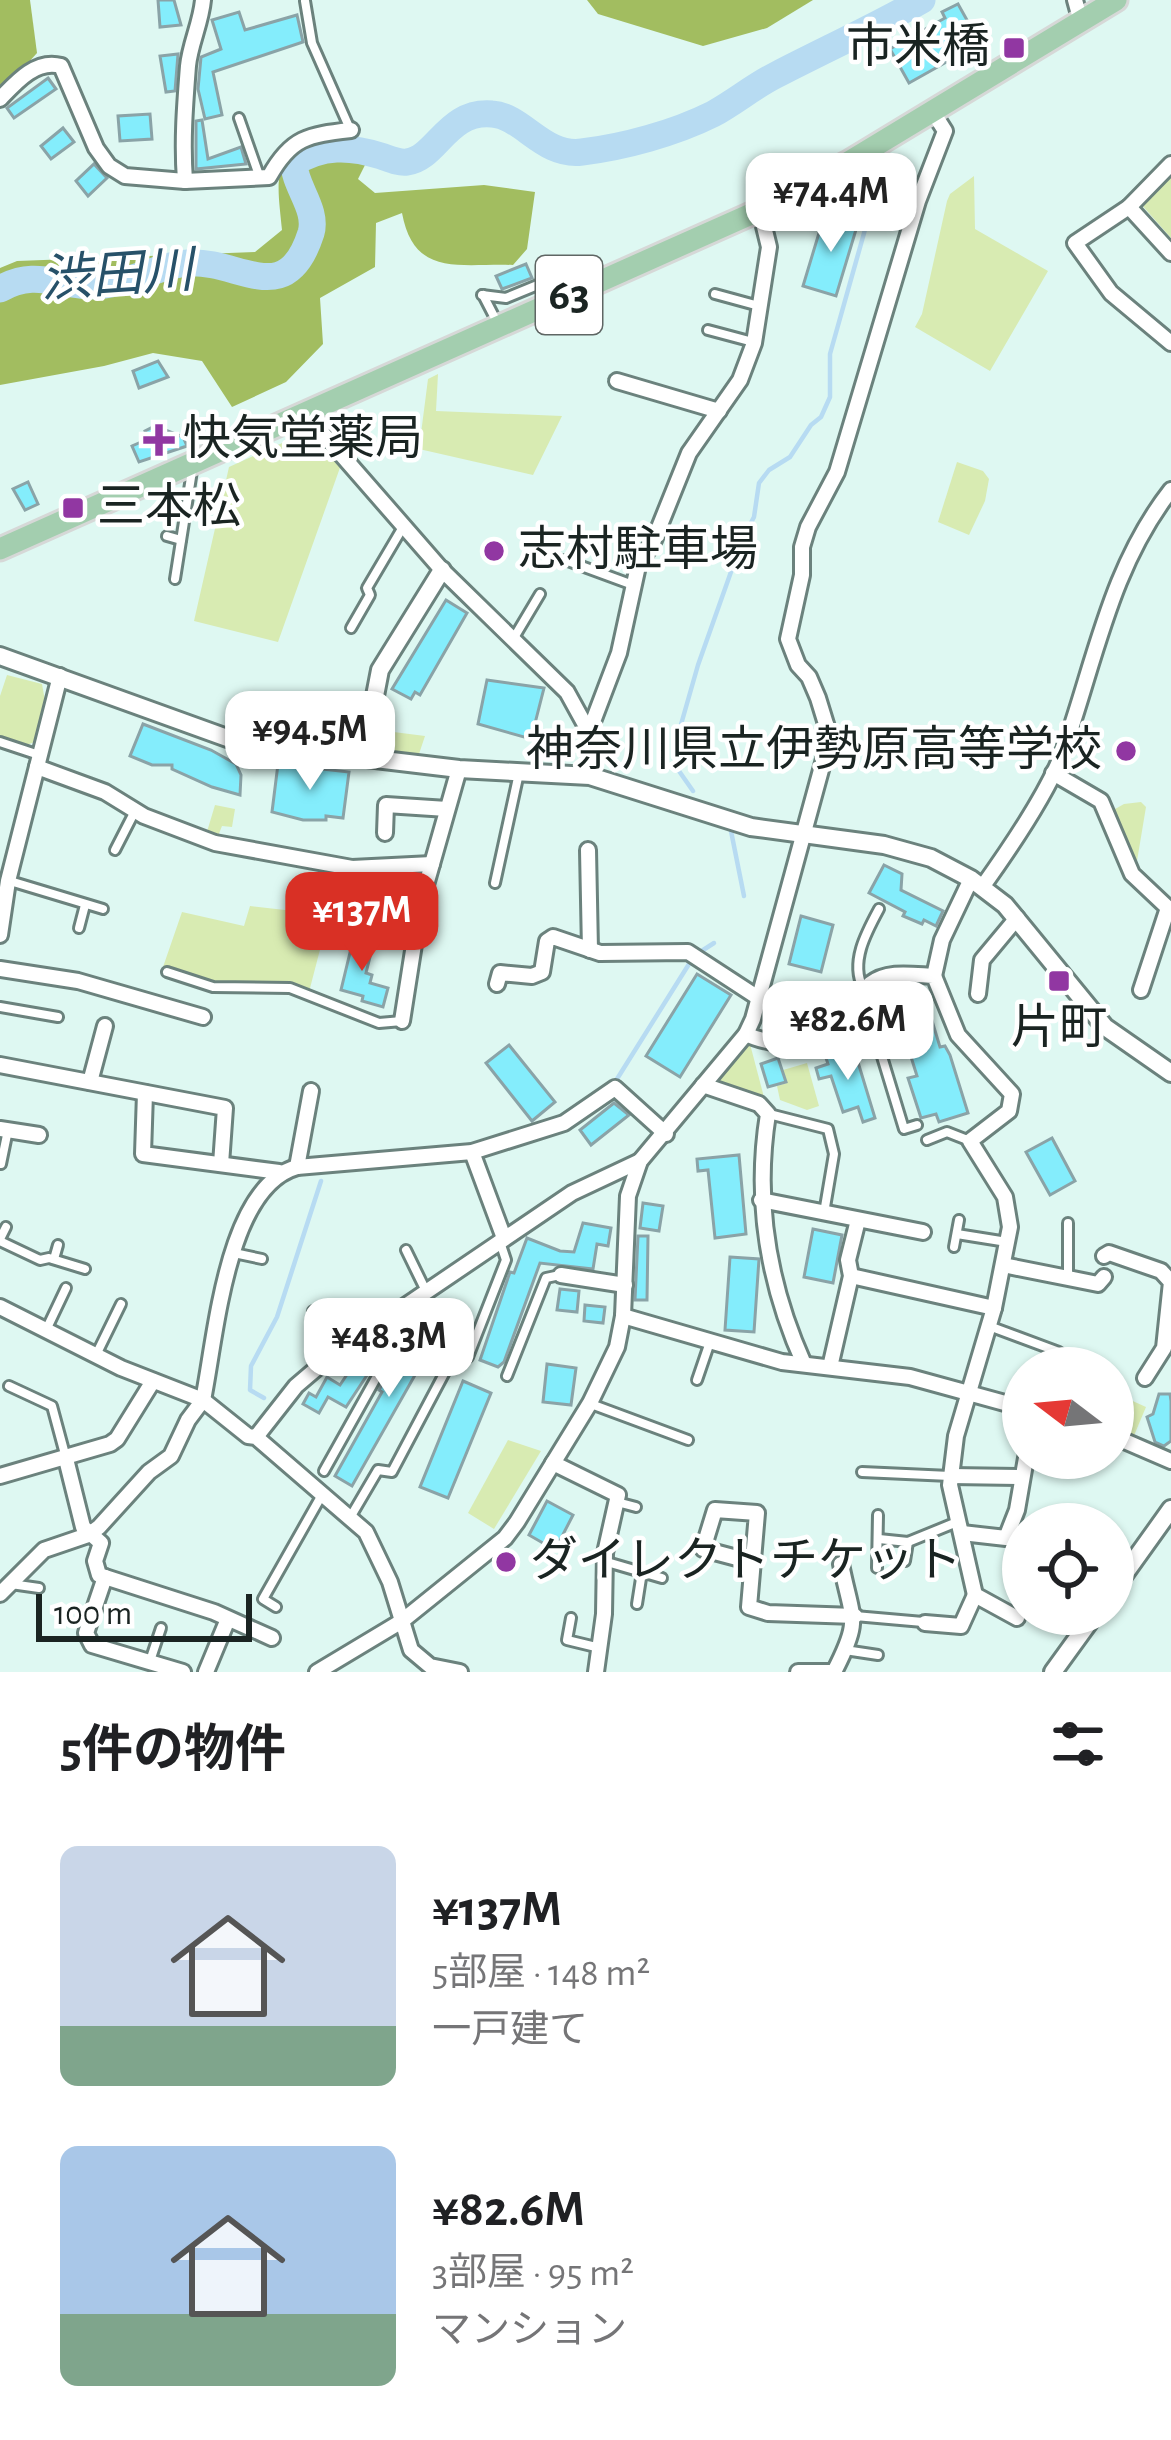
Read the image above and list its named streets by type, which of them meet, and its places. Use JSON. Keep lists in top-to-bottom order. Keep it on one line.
{"streets":{"main road":["63"]},"water":["渋田川"],"places":{"transit":["市米橋","三本松","片町"],"health":["快気堂薬局"],"other":["志村駐車場","神奈川県立伊勢原高等学校","ダイレクトチケット"]},"scale_bar":"100 m","north":"left","page":{"price":["¥74.4M","¥94.5M","¥137M","¥82.6M","¥48.3M"],"scale":"100 m","heading":"5件の物件","list":[{"name":"¥137M","note":"5部屋 · 148 m² · 一戸建て"},{"name":"¥82.6M","note":"3部屋 · 95 m² · マンション"}]}}
